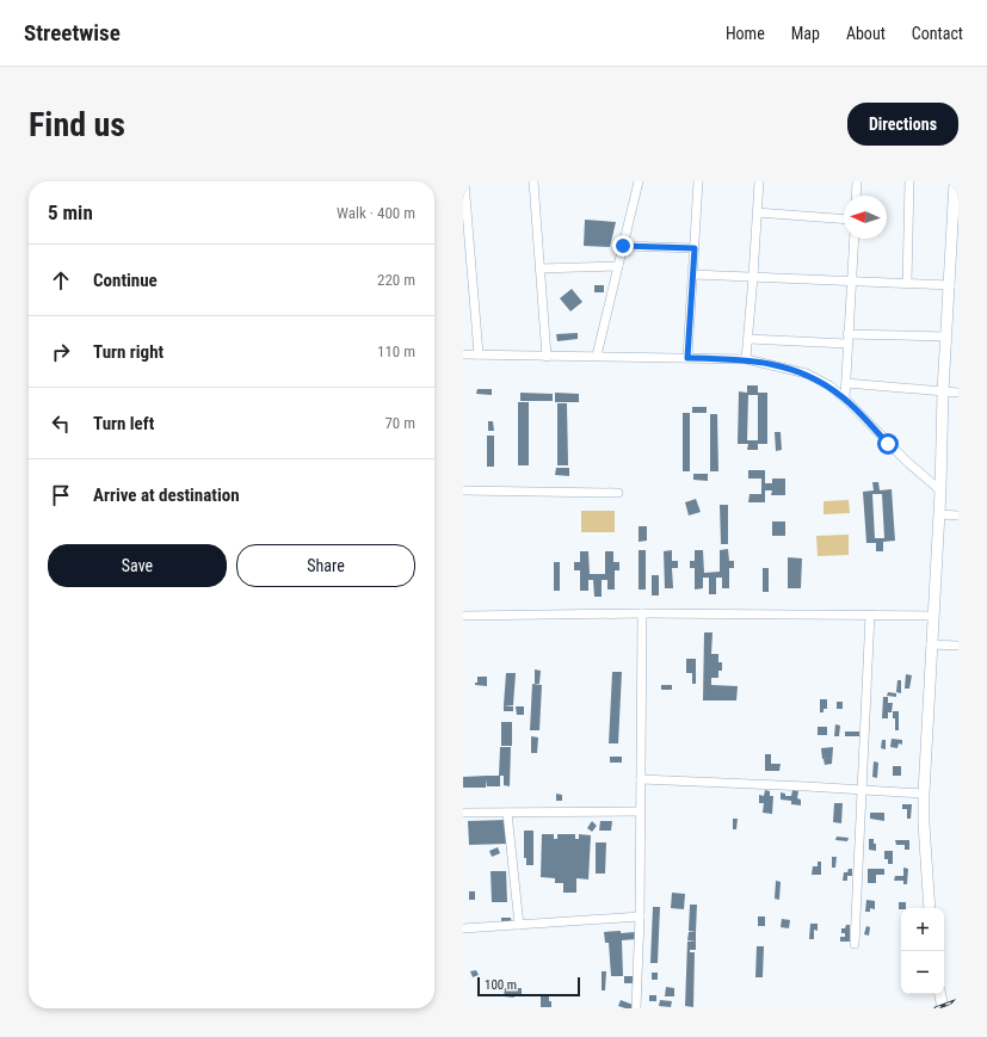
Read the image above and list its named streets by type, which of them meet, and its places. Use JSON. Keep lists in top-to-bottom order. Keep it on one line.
{"scale_bar":"100 m","north":"left","page":{"header":"Streetwise","nav":["Home","Map","About","Contact"],"buttons":["Directions",["Save","Share"]],"title":"Find us","heading":["5 min","Walk · 400 m"],"list":[["Continue","220 m"],["Turn right","110 m"],["Turn left","70 m"],"Arrive at destination"],"map_buttons":["+","−"],"scale":"100 m"}}
